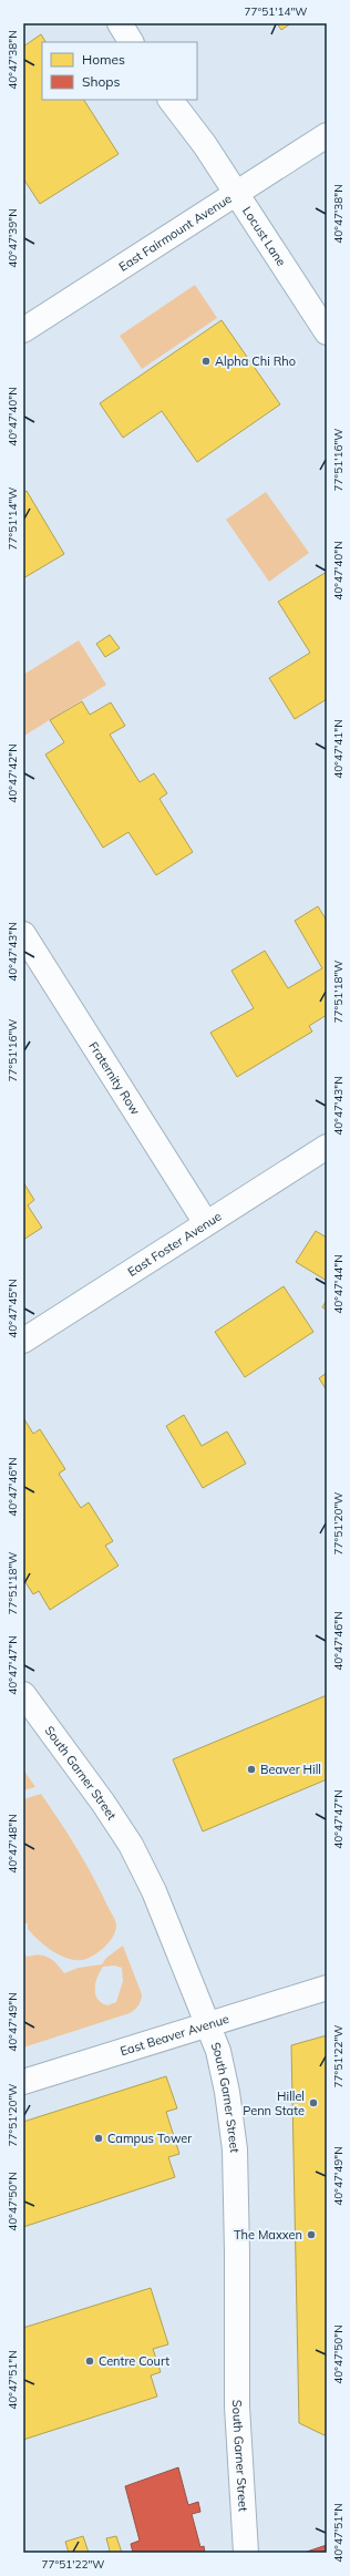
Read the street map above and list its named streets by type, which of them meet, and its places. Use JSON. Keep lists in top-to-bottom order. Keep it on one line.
{"streets":{"street":["East Fairmount Avenue","Locust Lane","Fraternity Row","East Foster Avenue","South Garner Street","East Beaver Avenue"]},"crossings":[["East Fairmount Avenue","Locust Lane"],["Fraternity Row","East Foster Avenue"],["South Garner Street","East Beaver Avenue"]],"places":["Alpha Chi Rho","Beaver Hill","Hillel Penn State","Campus Tower","The Maxxen","Centre Court"],"legend":["Homes","Shops"],"coordinates":["77°51'14\"W","40°47'38\"N","40°47'39\"N","40°47'40\"N","77°51'16\"W","40°47'41\"N","40°47'42\"N","40°47'43\"N","77°51'18\"W","40°47'44\"N","40°47'45\"N","40°47'46\"N","77°51'20\"W","40°47'47\"N","40°47'48\"N","40°47'49\"N","77°51'22\"W","40°47'50\"N","40°47'51\"N"]}
